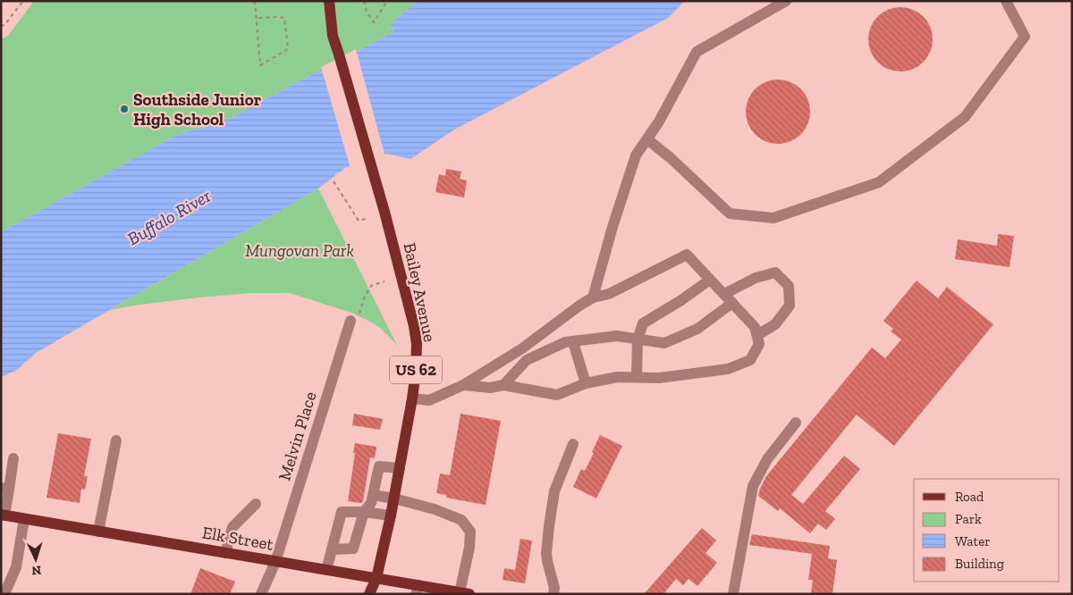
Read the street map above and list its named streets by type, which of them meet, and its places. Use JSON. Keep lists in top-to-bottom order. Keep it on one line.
{"streets":{"main road":["Bailey Avenue","US 62","Elk Street"],"street":["Melvin Place"]},"crossings":[["Bailey Avenue","Elk Street"],["Melvin Place","Elk Street"]],"water":["Buffalo River"],"parks":["Mungovan Park"],"places":["Southside Junior High School"],"legend":["Road","Park","Water","Building"],"north":"bottom"}
